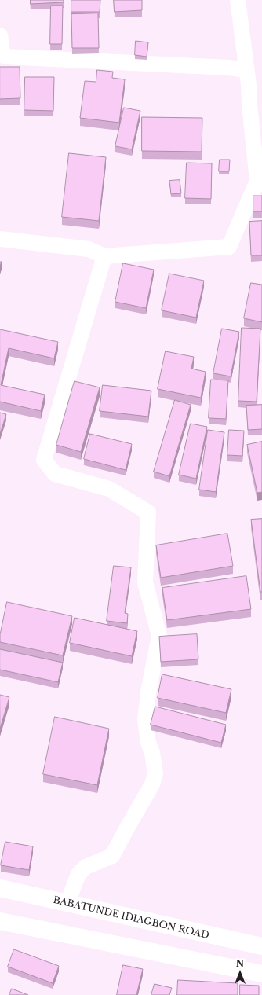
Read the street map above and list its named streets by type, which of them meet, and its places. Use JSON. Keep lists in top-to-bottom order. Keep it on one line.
{"streets":{"street":["BABATUNDE IDIAGBON ROAD"]},"north":"top"}
